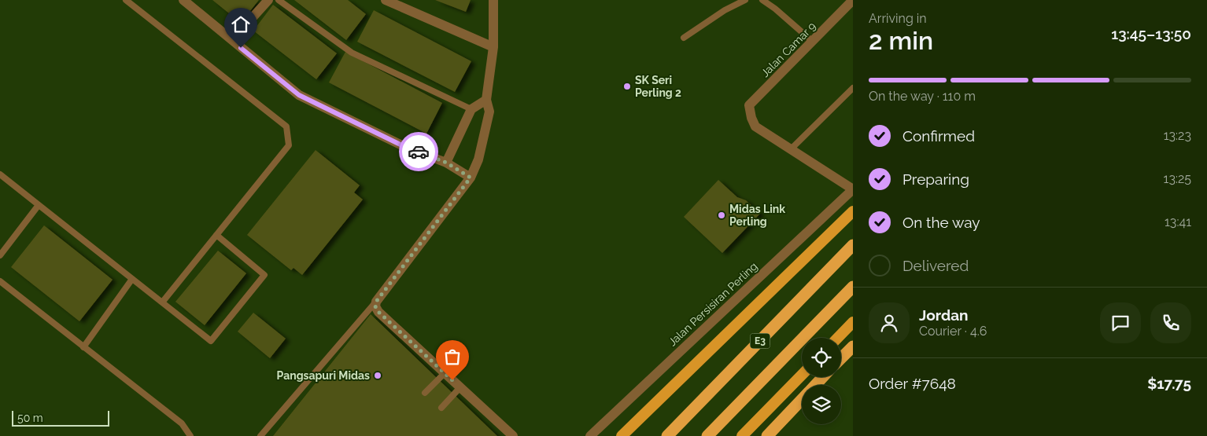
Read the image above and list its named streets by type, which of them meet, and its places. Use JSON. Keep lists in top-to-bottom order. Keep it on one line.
{"streets":{"highway":["E3"],"street":["Jalan Camar 9","Jalan Persisiran Perling"]},"places":["SK Seri Perling 2","Midas Link Perling","Pangsapuri Midas"],"scale_bar":"50 m","page":{"heading":["2 min","Arriving in","13:45–13:50"],"panel":["Jordan","Courier · 4.6","Order #7648","$17.75"],"bar":"On the way · 110 m","list":[["Confirmed","13:23"],["Preparing","13:25"],["On the way","13:41"],"Delivered"],"scale":"50 m"}}
